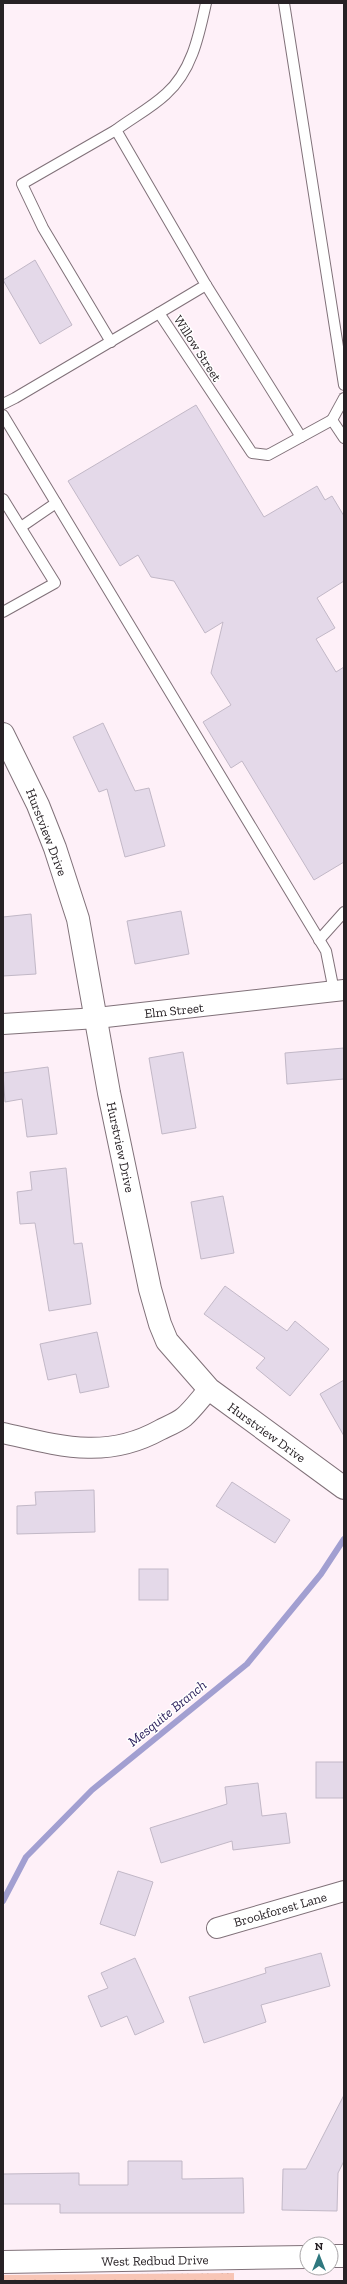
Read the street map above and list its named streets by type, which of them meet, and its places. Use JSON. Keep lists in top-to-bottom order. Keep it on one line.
{"streets":{"street":["Hurstview Drive","Elm Street","Brookforest Lane","West Redbud Drive"],"lane":["Willow Street"]},"crossings":[["Hurstview Drive","Elm Street"]],"water":["Mesquite Branch"],"north":"top"}
